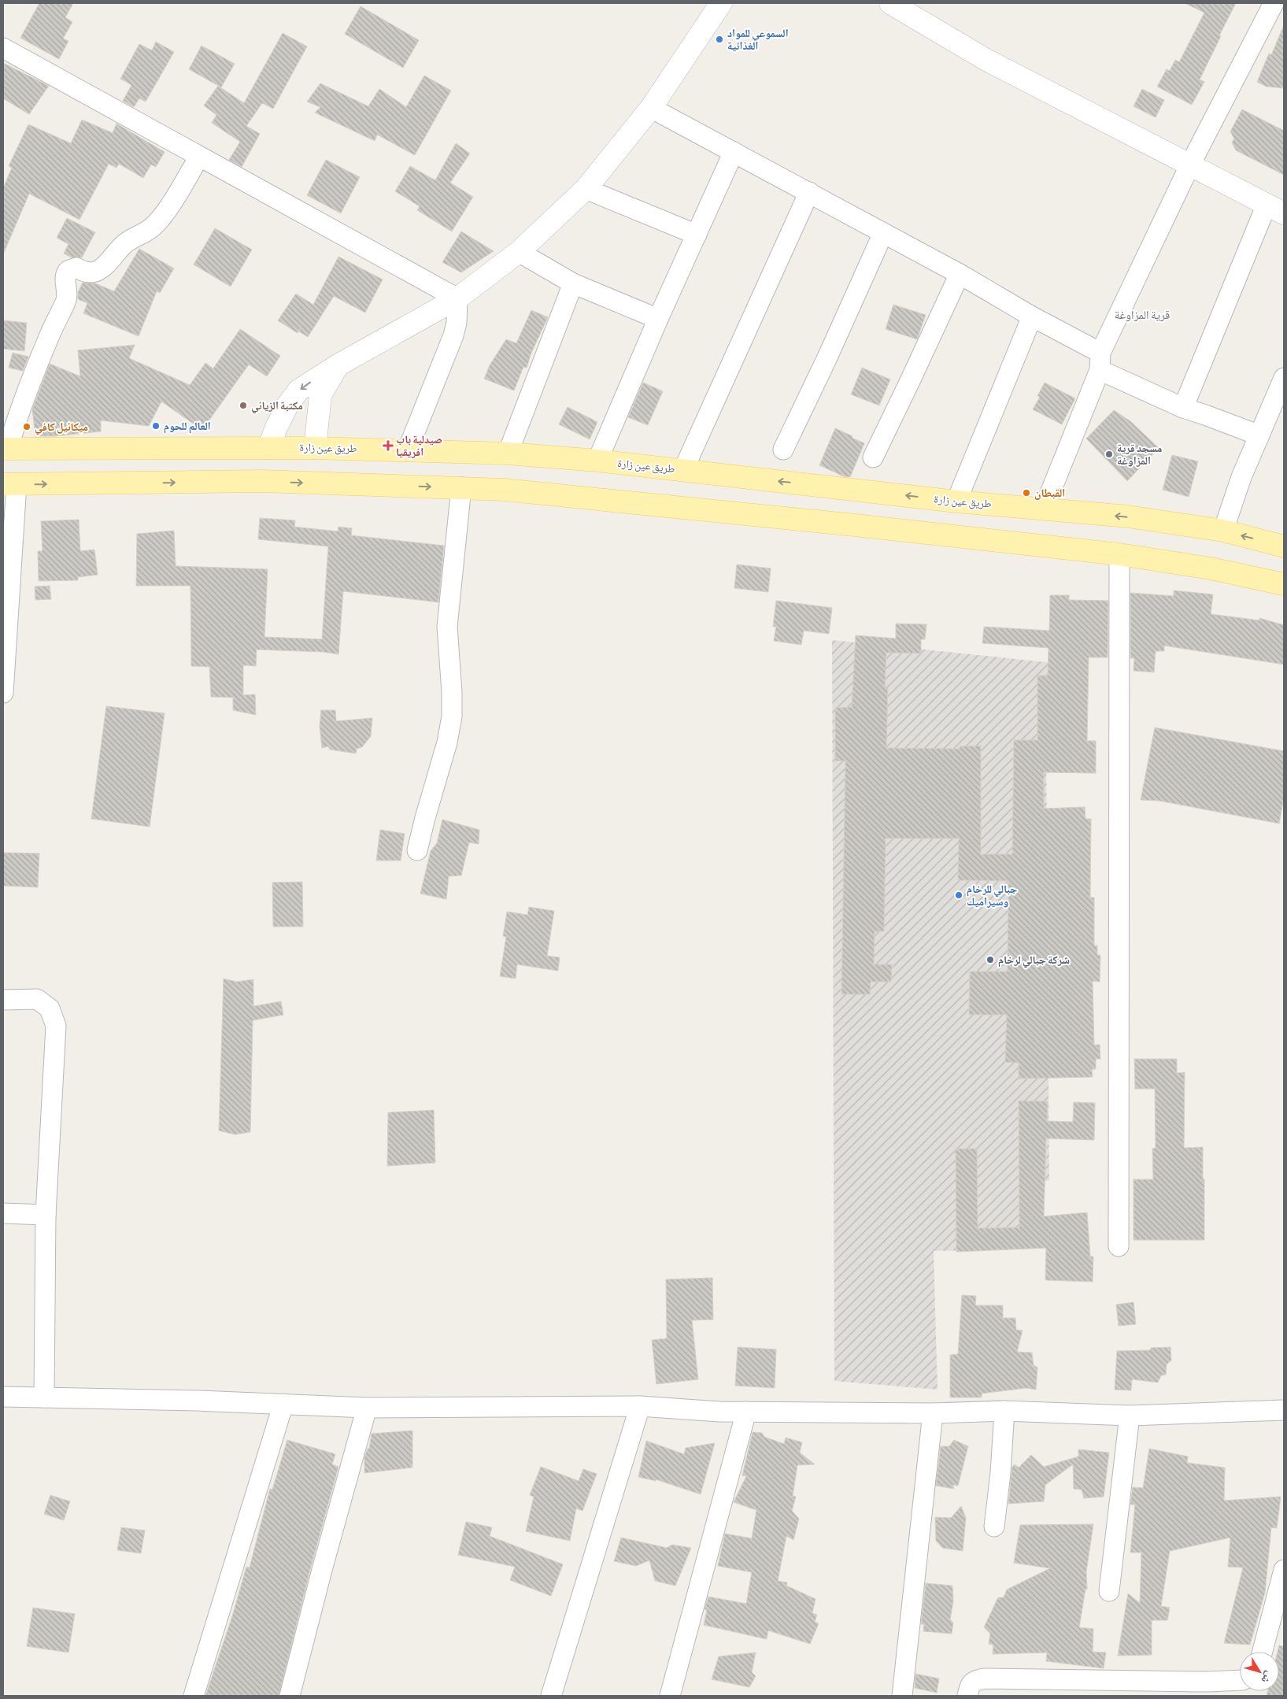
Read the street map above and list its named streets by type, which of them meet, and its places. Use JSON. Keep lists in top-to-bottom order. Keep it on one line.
{"streets":{"main road":["طريق عين زارة"]},"districts":["قرية المزاوغة"],"places":{"other":["السموعي للمواد الغذائية","مكتبة الزياني","العالم للحوم","ميكائيل كافي","مسجد قرية المزاوغة","القبطان","جبالي للرخام وسيراميك","شركة جبالي لرخام"],"health":["صيدلية باب افريقيا"]},"north":"bottom right"}
